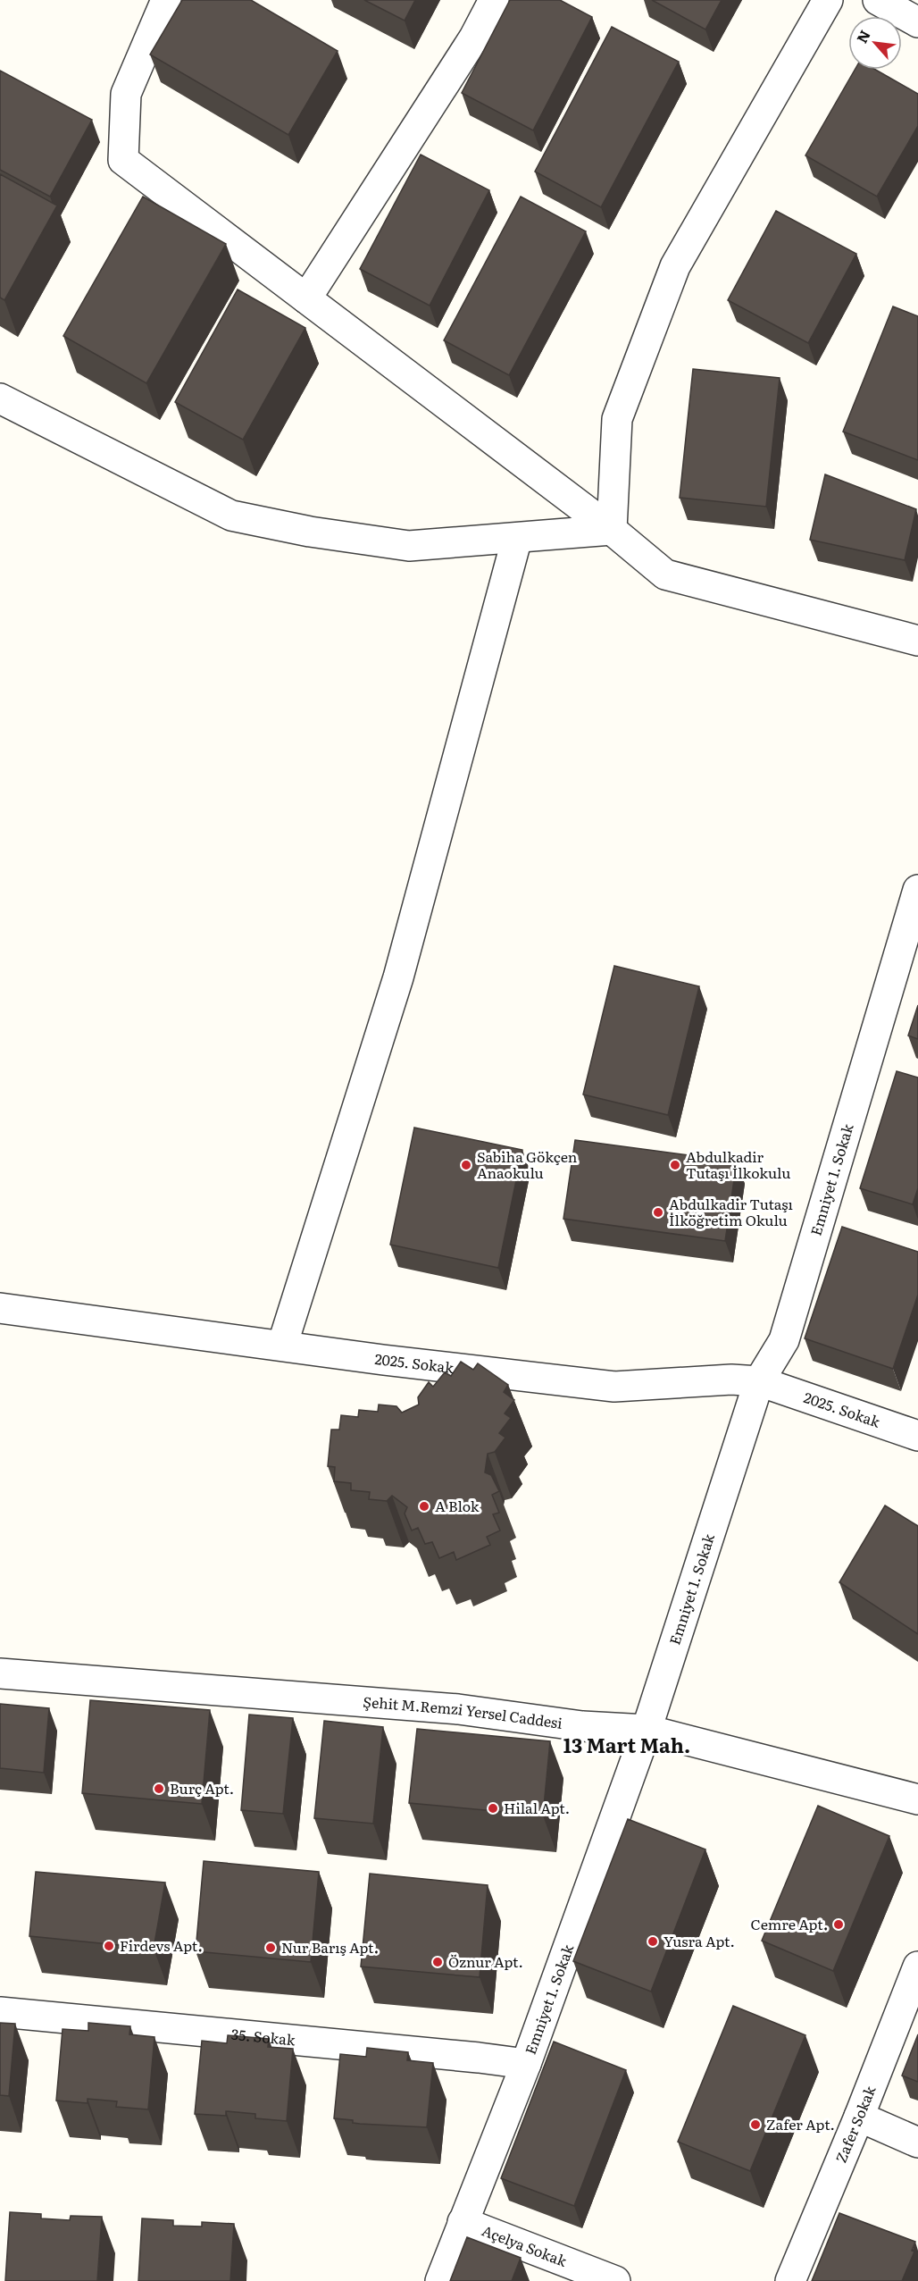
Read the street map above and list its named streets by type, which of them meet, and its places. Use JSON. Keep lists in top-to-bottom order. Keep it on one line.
{"streets":{"street":["Emniyet 1. Sokak","2025. Sokak","Şehit M.Remzi Yersel Caddesi","35. Sokak","Zafer Sokak","Açelya Sokak"]},"crossings":[["Emniyet 1. Sokak","2025. Sokak"],["Emniyet 1. Sokak","Şehit M.Remzi Yersel Caddesi"],["Emniyet 1. Sokak","35. Sokak"],["Emniyet 1. Sokak","Açelya Sokak"]],"districts":["13 Mart Mah."],"places":["Sabiha Gökçen Anaokulu","Abdulkadir Tutaşı İlkokulu","Abdulkadir Tutaşı İlköğretim Okulu","A Blok","Burç Apt.","Hilal Apt.","Cemre Apt.","Yusra Apt.","Firdevs Apt.","Nur Barış Apt.","Öznur Apt.","Zafer Apt."],"north":"top left"}
